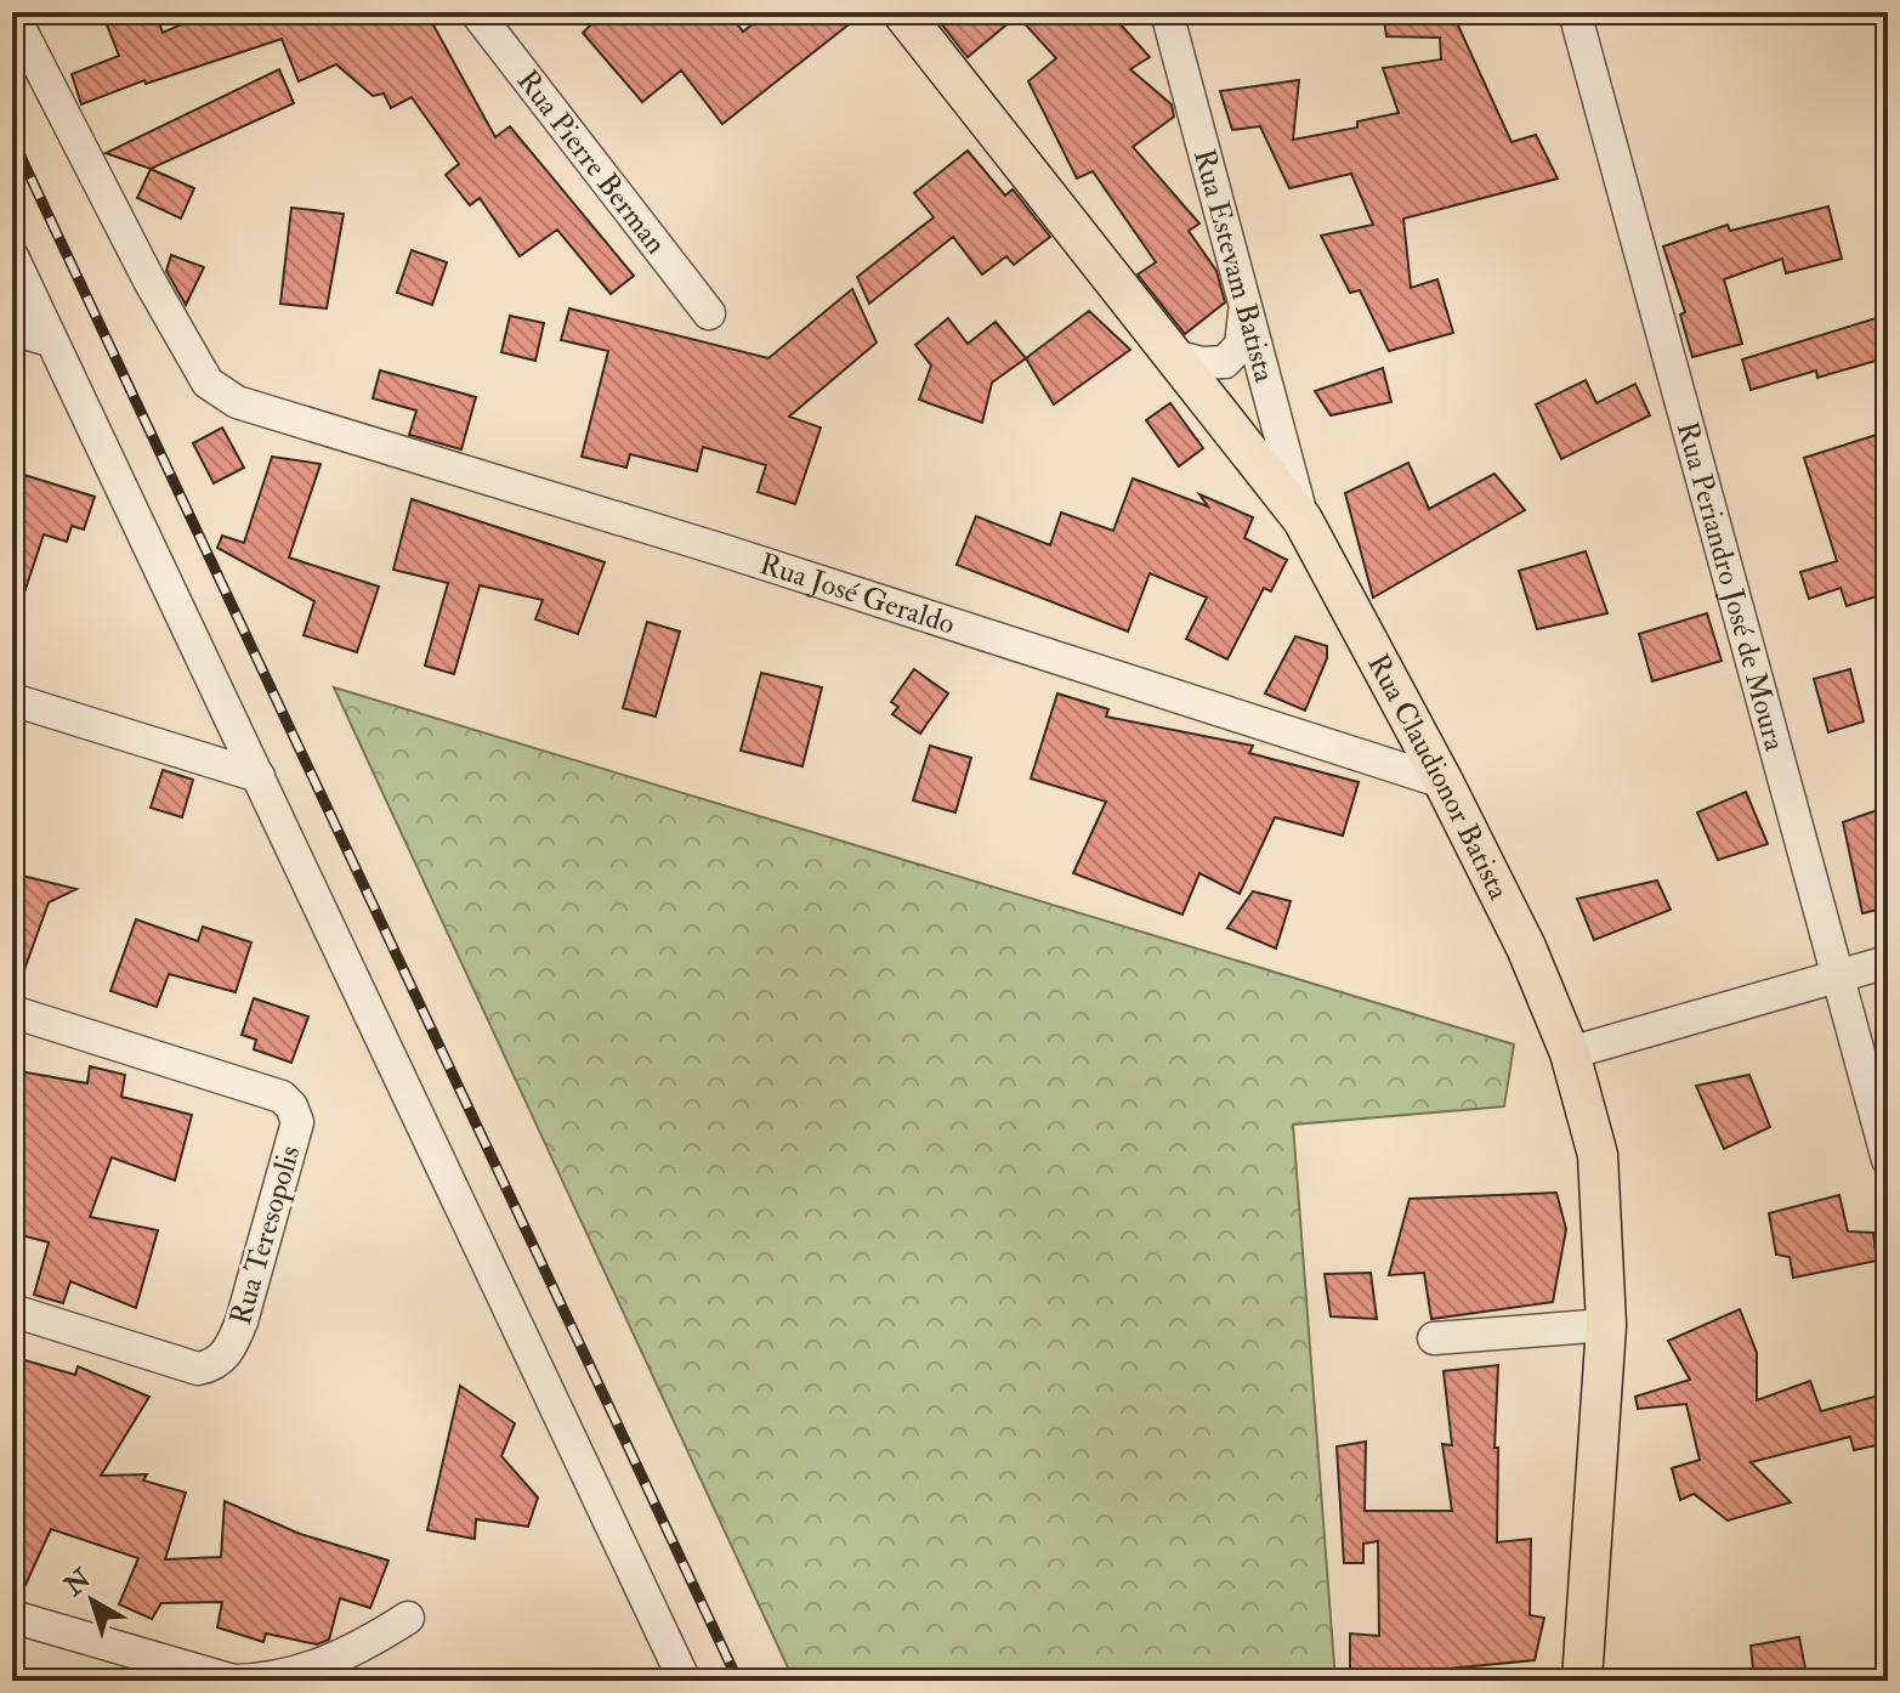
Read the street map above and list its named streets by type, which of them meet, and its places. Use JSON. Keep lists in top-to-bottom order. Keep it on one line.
{"streets":{"main road":["Rua Claudionor Batista"],"street":["Rua Pierre Berman","Rua Estevam Batista","Rua Periandro José de Moura","Rua José Geraldo","Rua Teresopolis"]},"crossings":[["Rua Estevam Batista","Rua Claudionor Batista"],["Rua José Geraldo","Rua Claudionor Batista"]],"north":"top left"}
